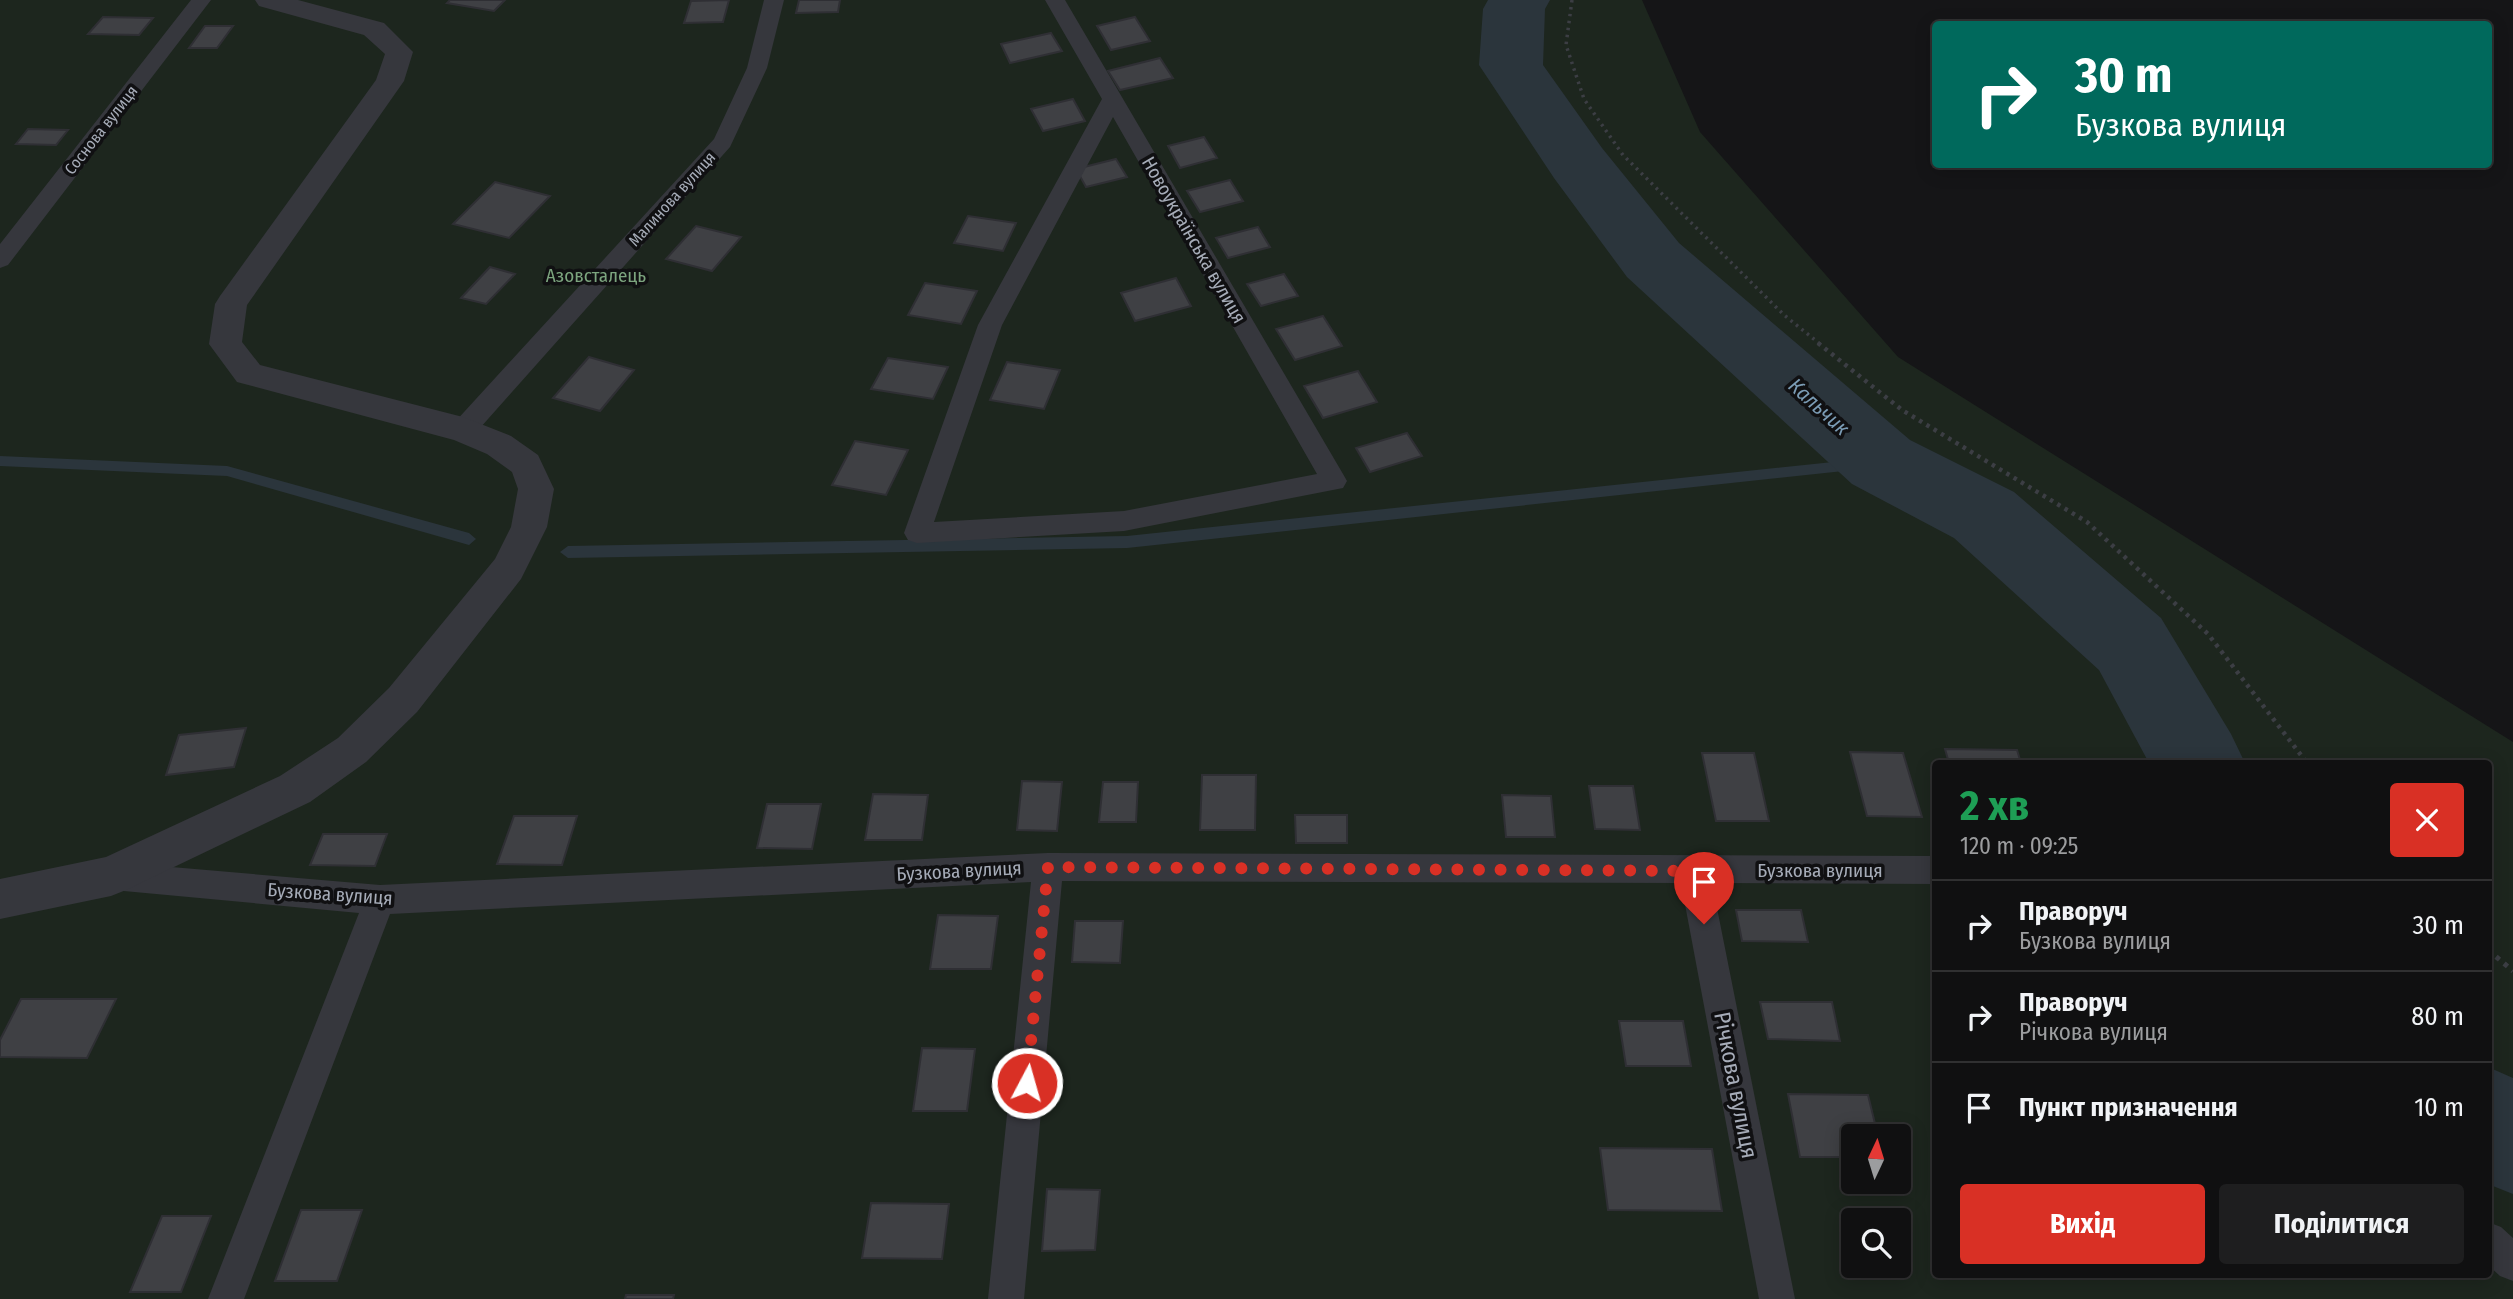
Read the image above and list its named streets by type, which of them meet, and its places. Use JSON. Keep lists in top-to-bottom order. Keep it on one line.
{"streets":{"lane":["Соснова вулиця","Малинова вулиця","Новоукраїнська вулиця","Бузкова вулиця","Річкова вулиця"]},"crossings":[["Бузкова вулиця","Річкова вулиця"]],"water":["Кальчик"],"parks":["Азовсталець"],"north":"top","page":{"turn":["30 m","Бузкова вулиця"],"heading":["2 хв","120 m · 09:25"],"list":[{"name":"Праворуч","note":"Бузкова вулиця","value":"30 m"},{"name":"Праворуч","note":"Річкова вулиця","value":"80 m"},{"name":"Пункт призначення","value":"10 m"}],"buttons":["Вихід","Поділитися"]}}
